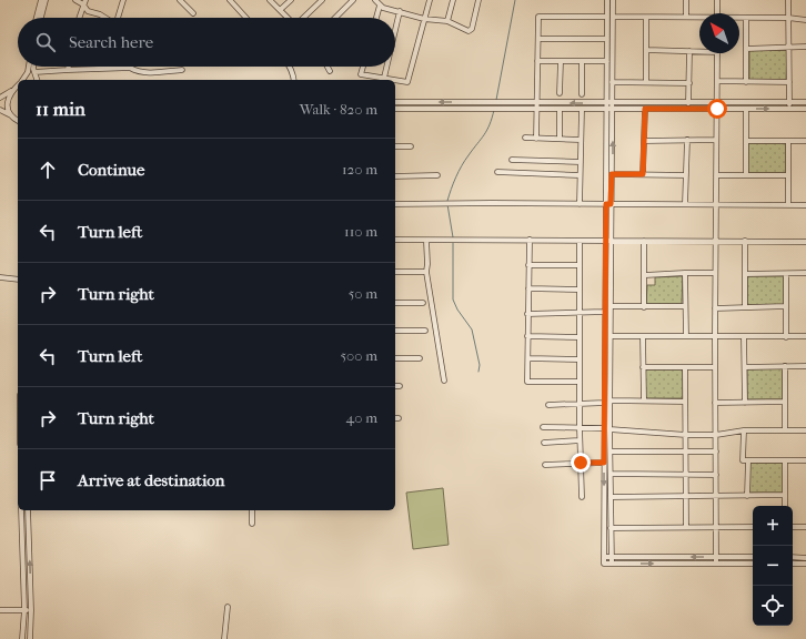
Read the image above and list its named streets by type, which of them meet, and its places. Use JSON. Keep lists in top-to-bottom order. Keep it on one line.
{"north":"top left","page":{"search":"Search here","heading":["11 min","Walk · 820 m"],"list":[["Continue","120 m"],["Turn left","110 m"],["Turn right","50 m"],["Turn left","500 m"],["Turn right","40 m"],"Arrive at destination"],"map_buttons":["+","−"]}}
